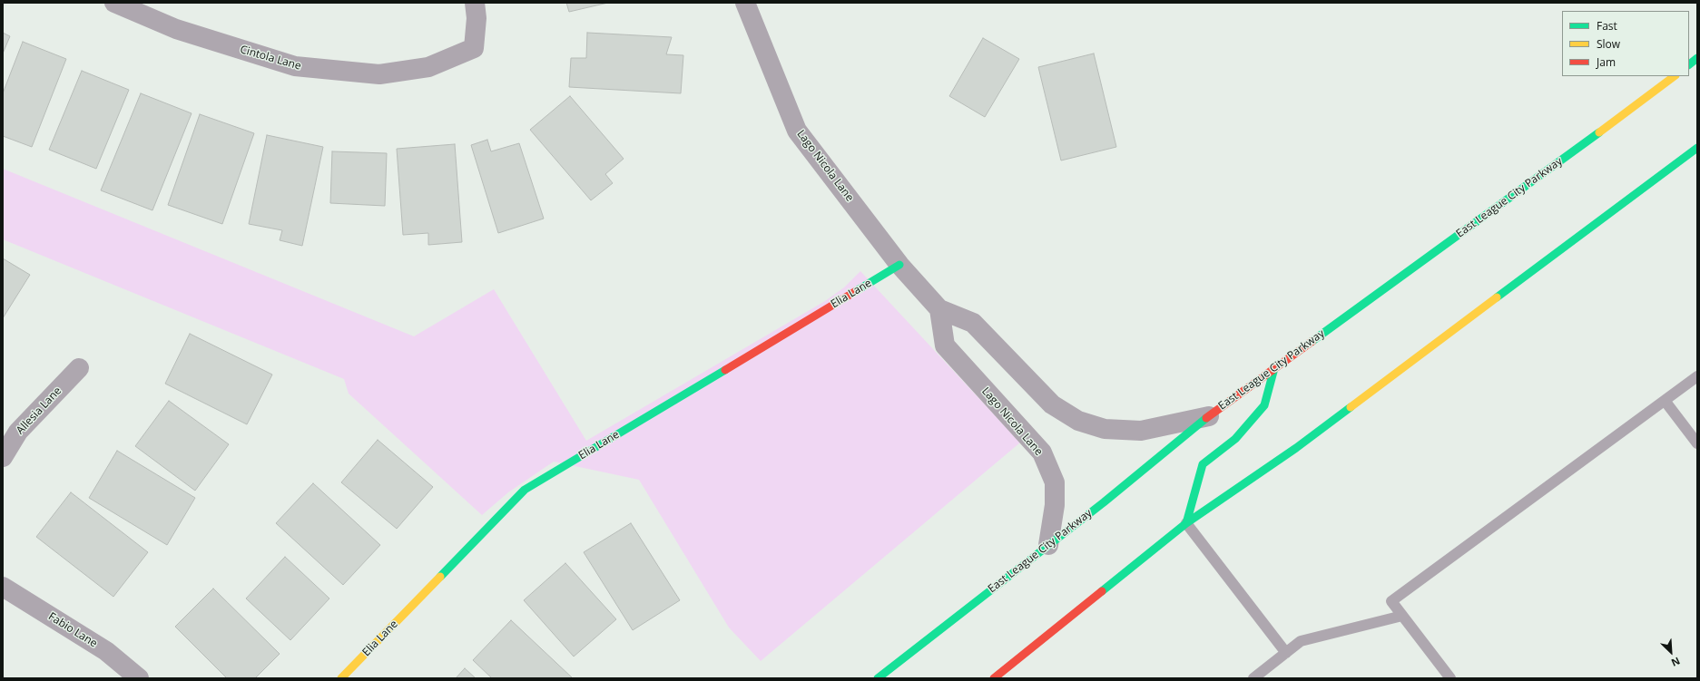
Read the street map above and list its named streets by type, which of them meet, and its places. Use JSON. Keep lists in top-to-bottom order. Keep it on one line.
{"streets":{"main road":["East League City Parkway","Elia Lane"],"street":["Cintola Lane","Lago Nicola Lane","Allesia Lane","Fabio Lane"]},"crossings":[["Lago Nicola Lane","East League City Parkway"],["Lago Nicola Lane","Elia Lane"]],"legend":["Fast","Slow","Jam"],"north":"bottom right"}
